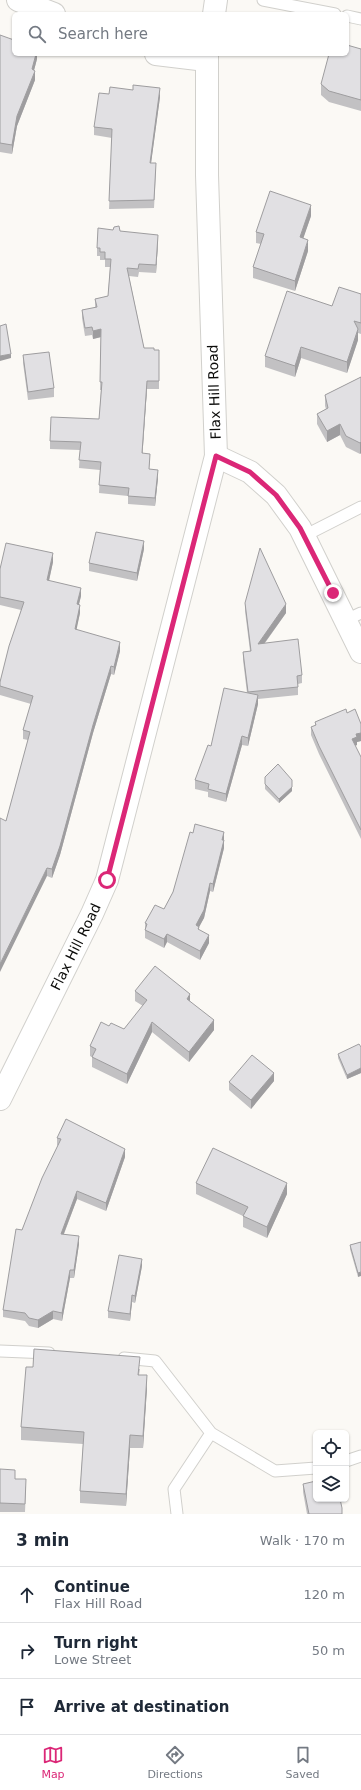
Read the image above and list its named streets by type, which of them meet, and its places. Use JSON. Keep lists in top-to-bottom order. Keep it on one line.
{"streets":{"main road":["Flax Hill Road"]},"page":{"search":"Search here","heading":["3 min","Walk · 170 m"],"list":[["Continue","Flax Hill Road","120 m"],["Turn right","Lowe Street","50 m"],"Arrive at destination"],"nav":["Map","Directions","Saved"]}}
